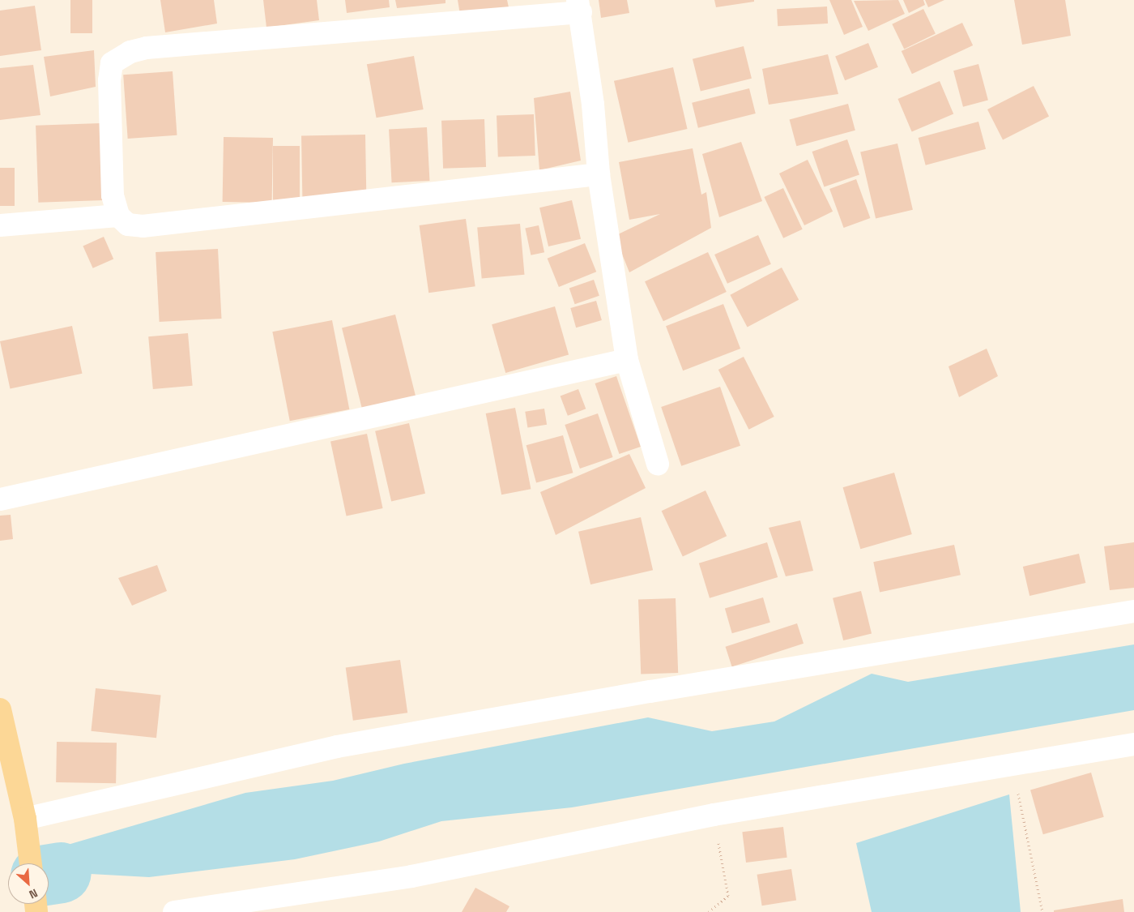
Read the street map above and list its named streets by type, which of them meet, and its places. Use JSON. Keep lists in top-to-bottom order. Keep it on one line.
{"north":"bottom right"}
